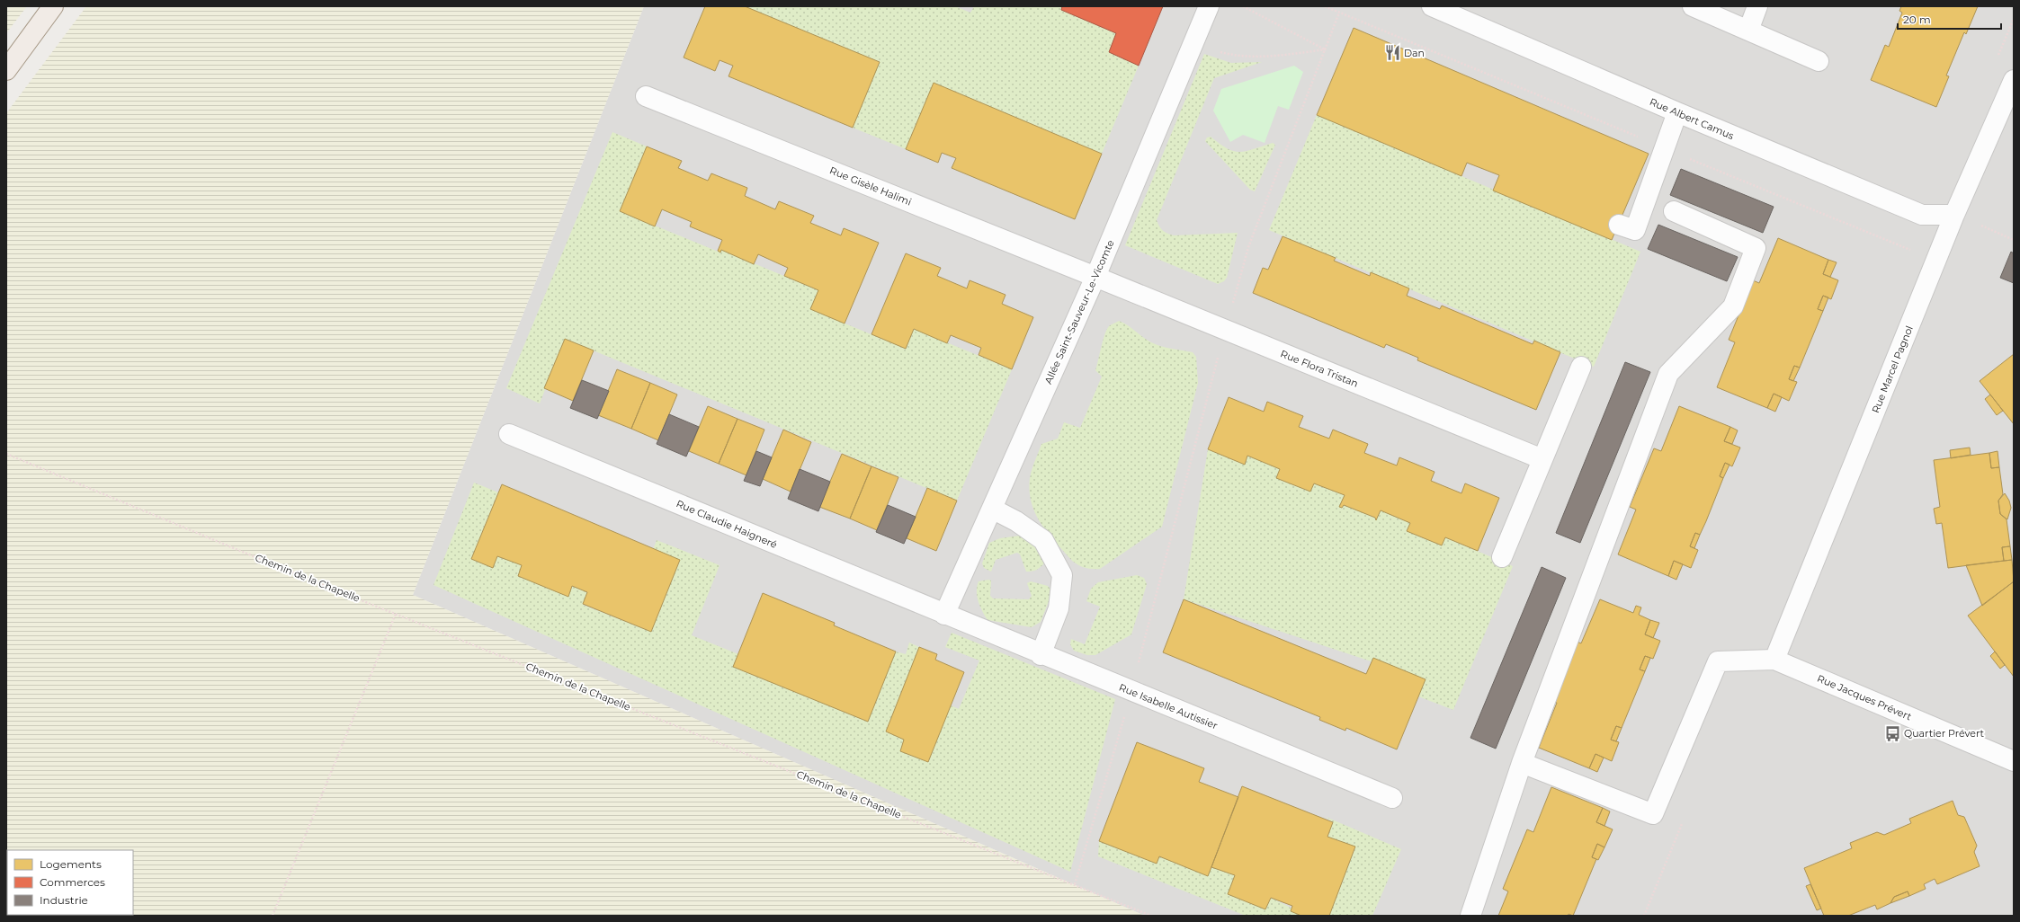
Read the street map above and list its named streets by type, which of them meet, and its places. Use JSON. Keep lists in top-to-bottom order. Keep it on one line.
{"streets":{"street":["Rue Albert Camus","Rue Gisèle Halimi","Allée Saint-Sauveur-Le-Vicomte","Rue Flora Tristan","Rue Marcel Pagnol","Rue Claudie Haigneré","Rue Jacques Prévert","Rue Isabelle Autissier"],"path":["Chemin de la Chapelle"]},"crossings":[["Rue Albert Camus","Rue Marcel Pagnol"],["Rue Gisèle Halimi","Allée Saint-Sauveur-Le-Vicomte"],["Rue Gisèle Halimi","Rue Flora Tristan"],["Allée Saint-Sauveur-Le-Vicomte","Rue Flora Tristan"],["Allée Saint-Sauveur-Le-Vicomte","Rue Claudie Haigneré"],["Allée Saint-Sauveur-Le-Vicomte","Rue Isabelle Autissier"],["Rue Marcel Pagnol","Rue Jacques Prévert"],["Rue Claudie Haigneré","Rue Isabelle Autissier"]],"places":{"restaurant":["Dan"],"bus stop":["Quartier Prévert"]},"legend":["Logements","Commerces","Industrie"],"scale_bar":"20 m"}
